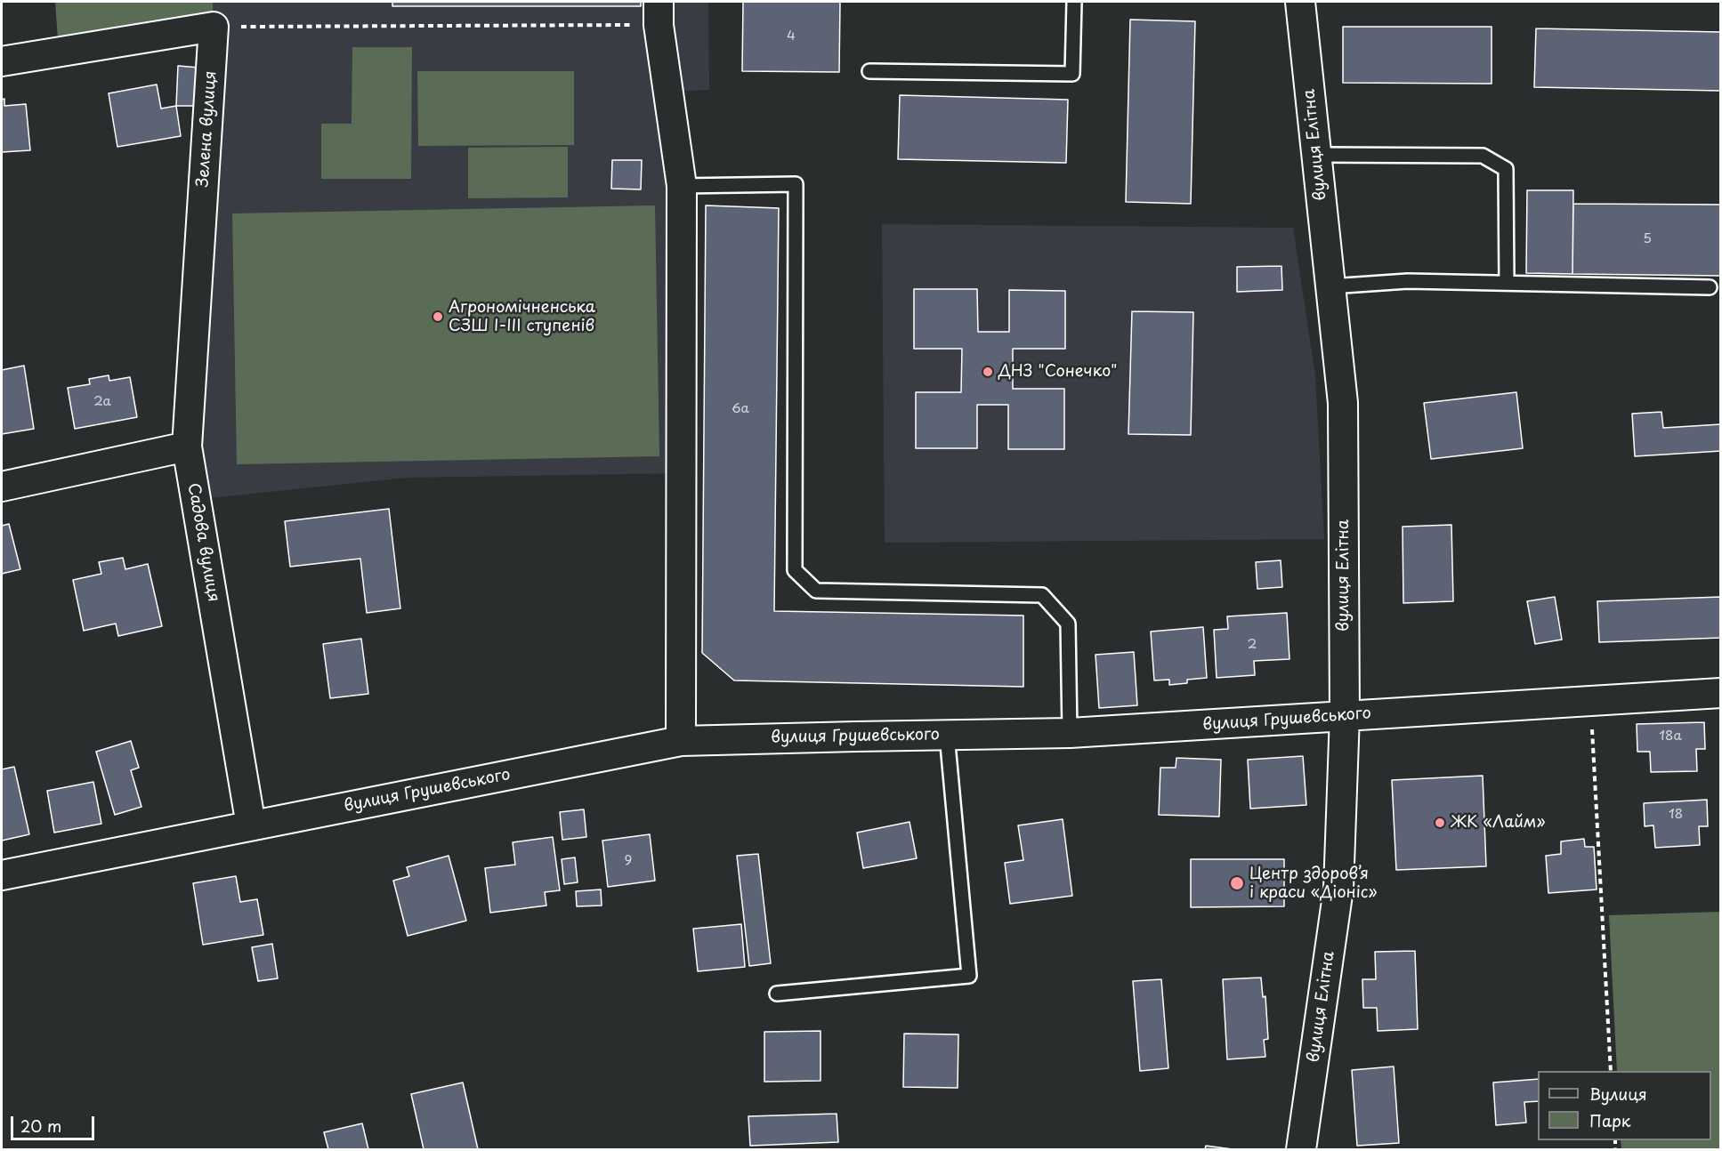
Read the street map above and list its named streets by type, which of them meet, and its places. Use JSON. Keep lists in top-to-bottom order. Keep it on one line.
{"streets":{"street":["Зелена вулиця","вулиця Елітна","Садова вулиця","вулиця Грушевського"]},"crossings":[["Зелена вулиця","Садова вулиця"],["вулиця Елітна","вулиця Грушевського"],["Садова вулиця","вулиця Грушевського"]],"places":["Агрономічненська СЗШ І-ІІІ ступенів","ДНЗ \"Сонечко\"","ЖК «Лайм»","Центр здоровʼя і краси «Діоніс»"],"house_numbers":["4","5","2а","6а","2","18а","18","9"],"legend":["Вулиця","Парк"],"scale_bar":"20 m"}
